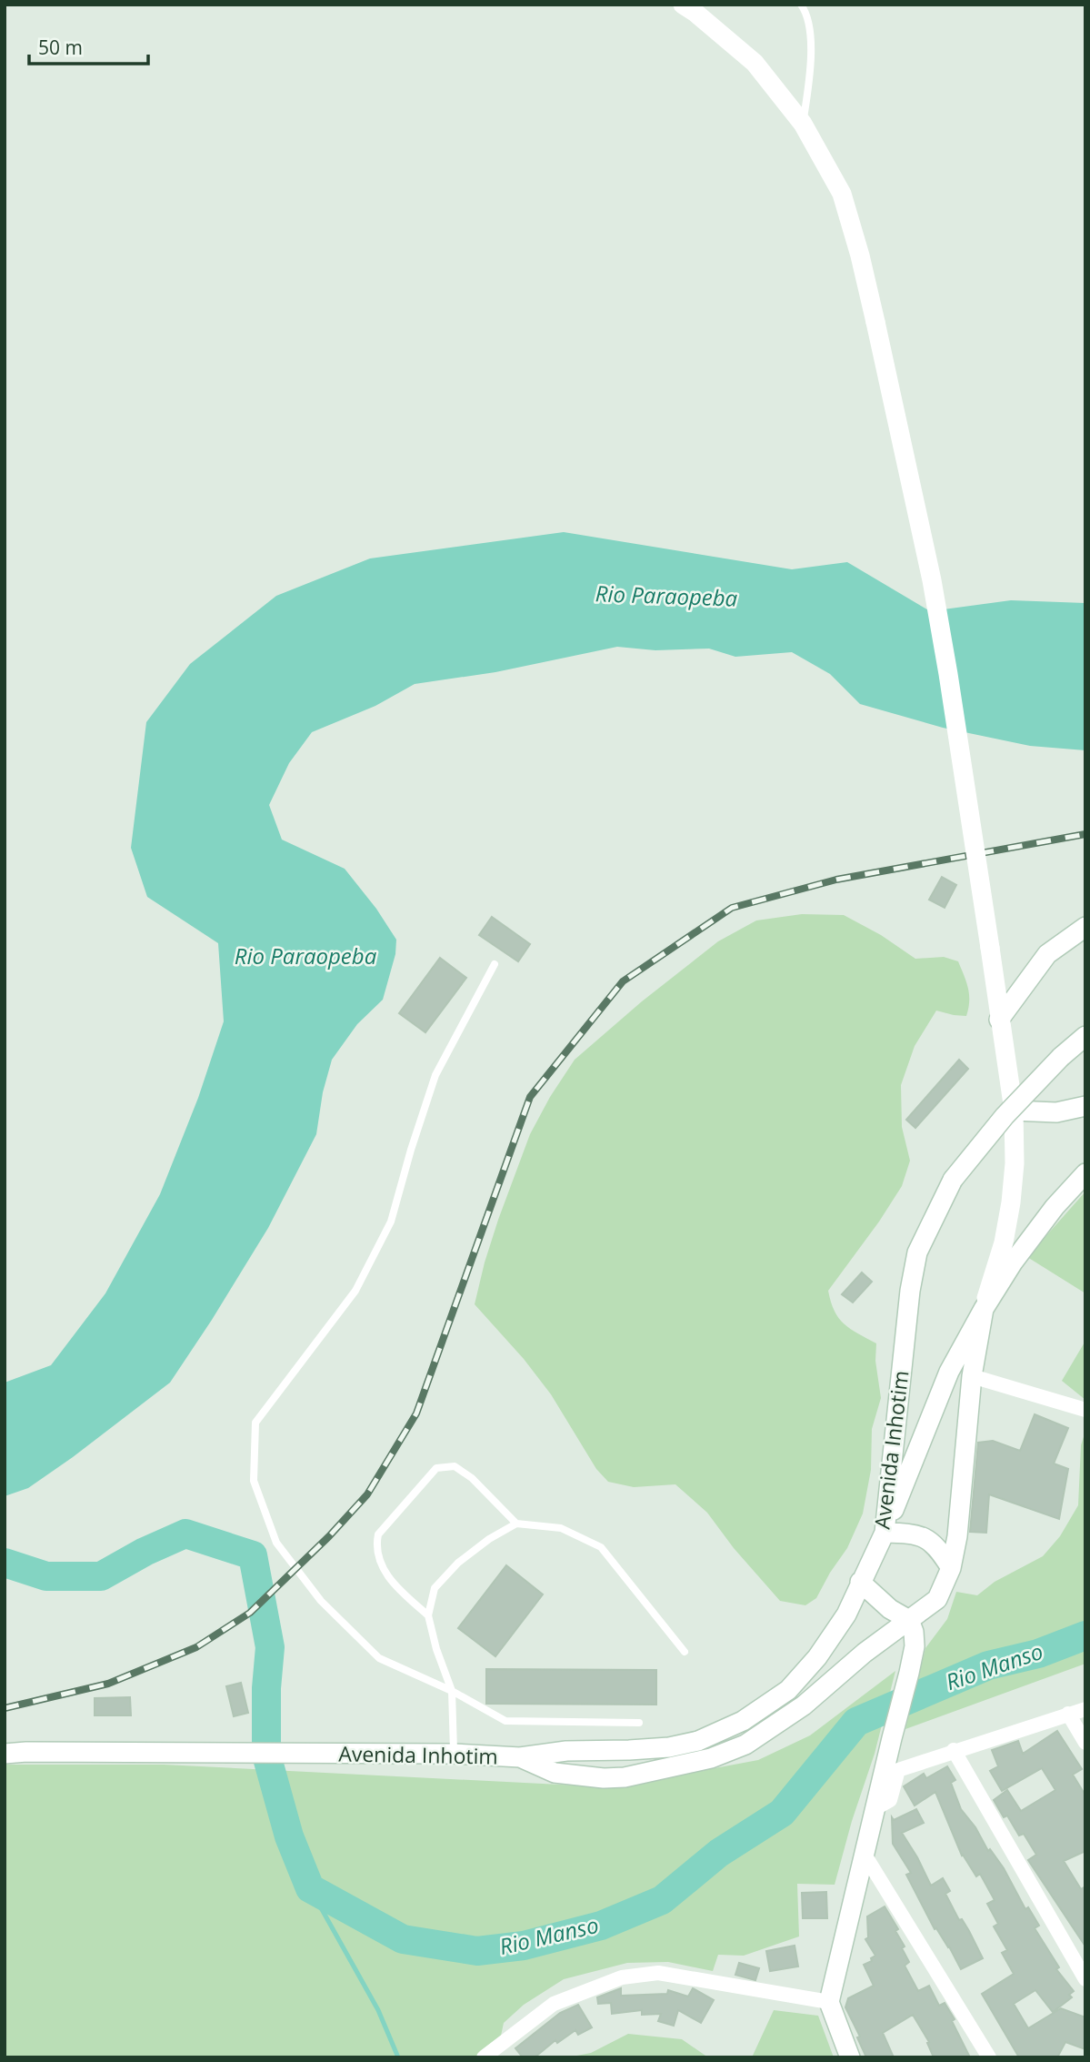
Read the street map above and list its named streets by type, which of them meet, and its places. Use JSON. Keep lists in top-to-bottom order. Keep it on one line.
{"streets":{"main road":["Avenida Inhotim"]},"water":["Rio Paraopeba","Rio Manso"],"scale_bar":"50 m"}
